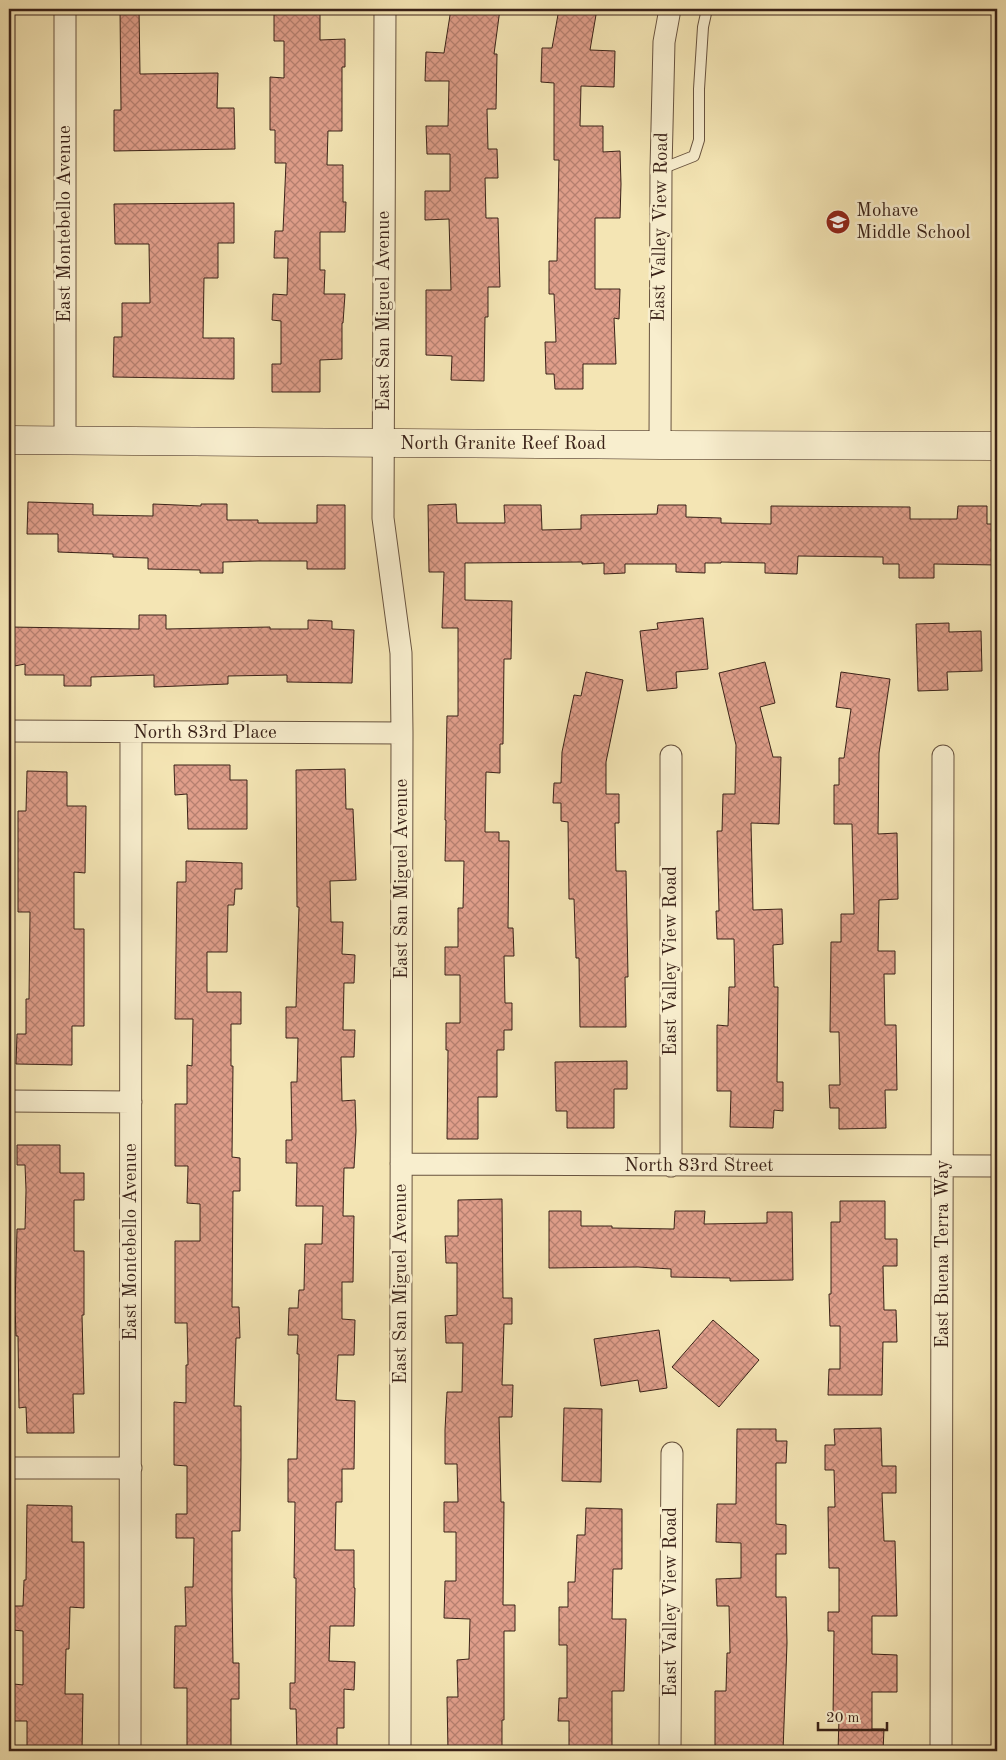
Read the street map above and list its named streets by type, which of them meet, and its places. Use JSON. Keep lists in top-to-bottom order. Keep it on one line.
{"streets":{"street":["East Montebello Avenue","East Valley View Road","East San Miguel Avenue","North Granite Reef Road","North 83rd Place","North 83rd Street","East Buena Terra Way"]},"crossings":[["East Montebello Avenue","North Granite Reef Road"],["East Montebello Avenue","North 83rd Place"],["East Valley View Road","North Granite Reef Road"],["East Valley View Road","North 83rd Street"],["East San Miguel Avenue","North Granite Reef Road"],["East San Miguel Avenue","North 83rd Place"],["East San Miguel Avenue","North 83rd Street"],["North 83rd Street","East Buena Terra Way"]],"places":{"school or university":["Mohave Middle School"]},"scale_bar":"20 m"}
